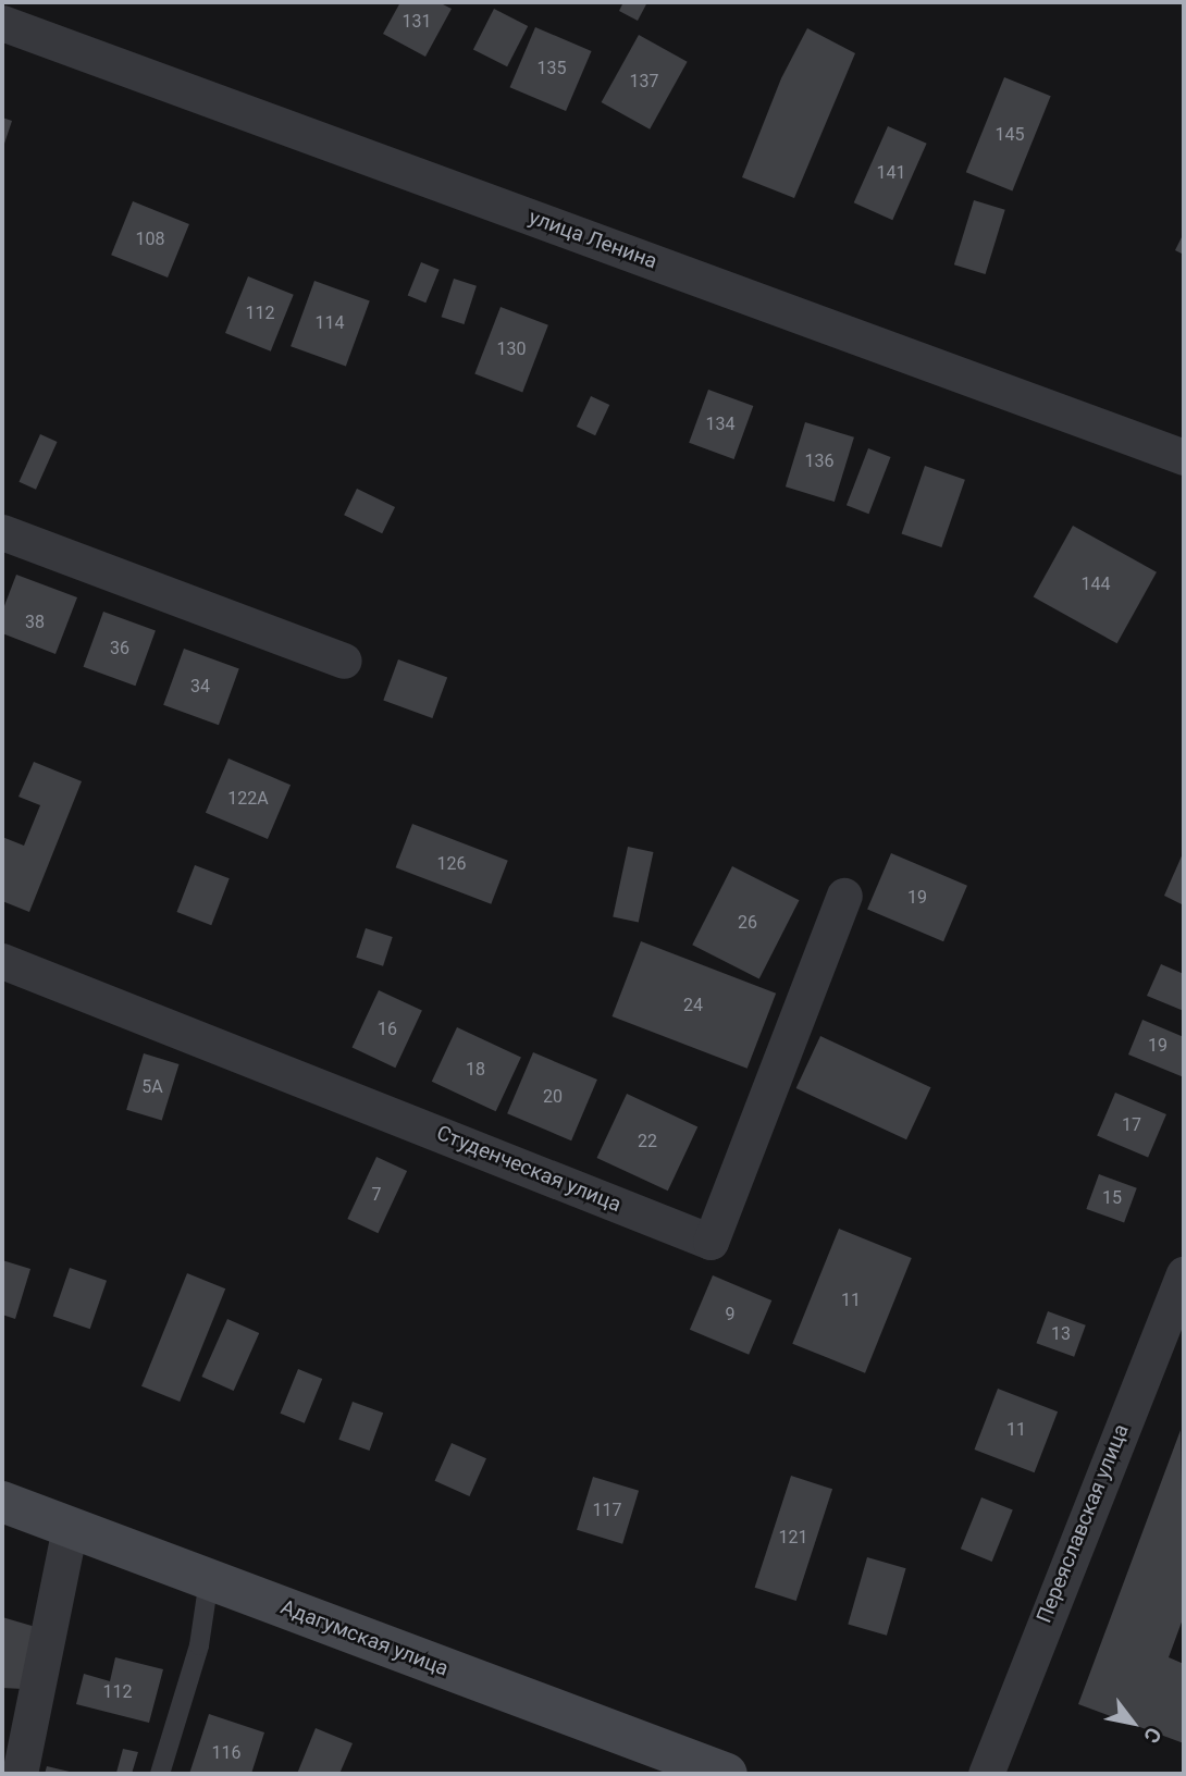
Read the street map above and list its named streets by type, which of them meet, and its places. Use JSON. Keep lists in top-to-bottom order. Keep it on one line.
{"streets":{"main road":["Адагумская улица"],"street":["улица Ленина","Студенческая улица","Переяславская улица"]},"house_numbers":["131","135","137","145","141","108","112","114","130","134","136","144","38","36","34","122А","126","19","26","24","16","19","18","5А","20","17","22","7","15","11","9","13","11","117","121","112","116"],"north":"bottom right"}
